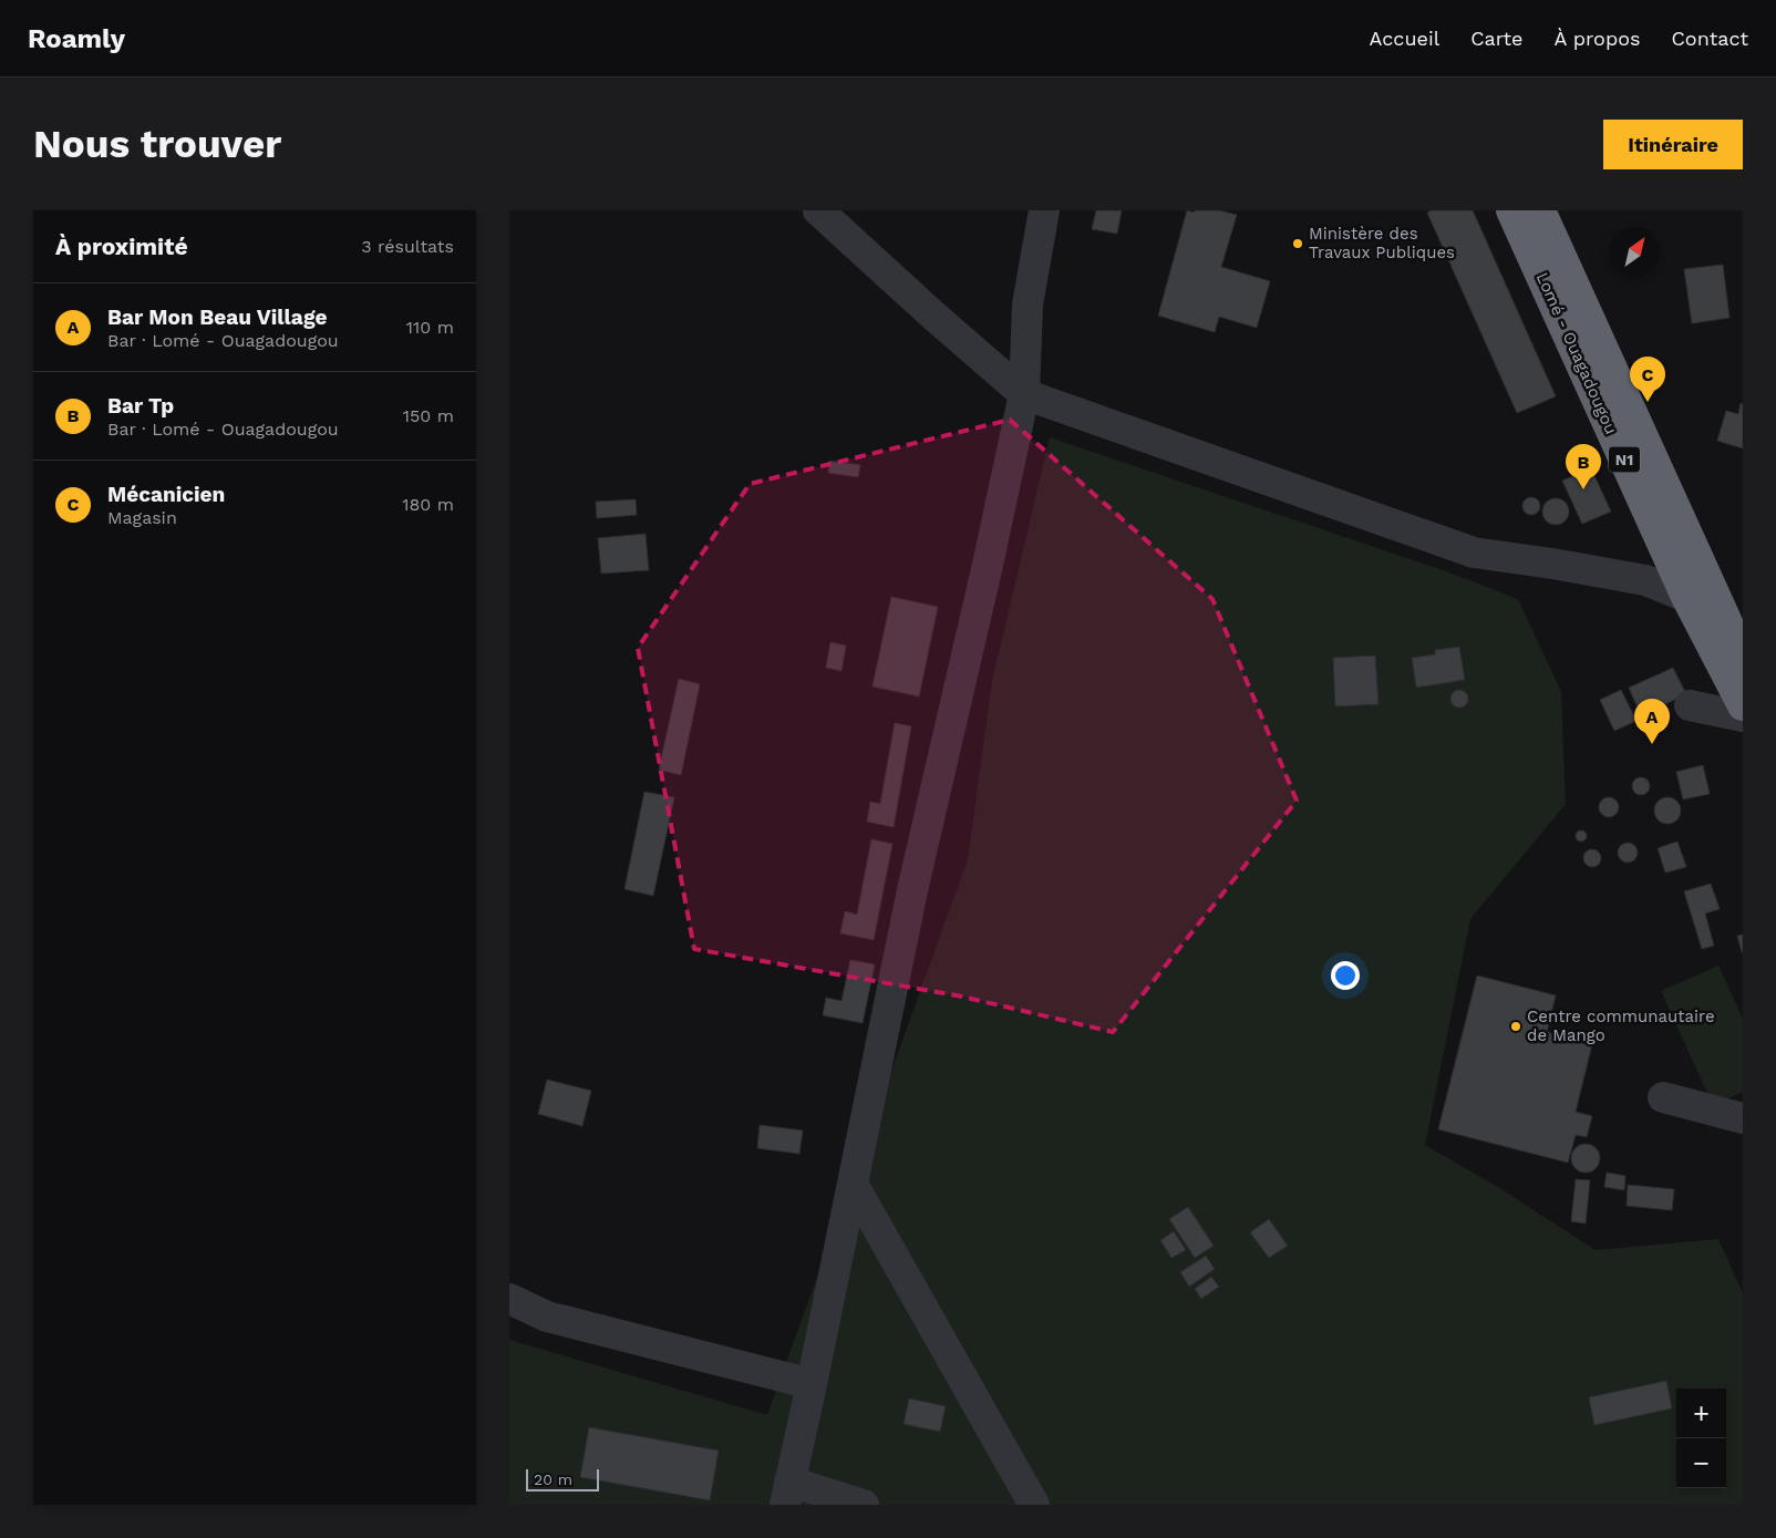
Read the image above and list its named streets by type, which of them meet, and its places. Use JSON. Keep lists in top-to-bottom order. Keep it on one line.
{"streets":{"highway":["Lomé - Ouagadougou","N1"]},"places":["Ministère des Travaux Publiques","Centre communautaire de Mango"],"scale_bar":"20 m","north":"top right","page":{"header":"Roamly","nav":["Accueil","Carte","À propos","Contact"],"buttons":"Itinéraire","title":"Nous trouver","heading":["À proximité","3 résultats"],"list":[{"mark":"A","name":"Bar Mon Beau Village","note":"Bar · Lomé - Ouagadougou","value":"110 m"},{"mark":"B","name":"Bar Tp","note":"Bar · Lomé - Ouagadougou","value":"150 m"},{"mark":"C","name":"Mécanicien","note":"Magasin","value":"180 m"}],"pins":["C","B","A"],"map_buttons":["+","−"],"scale":"20 m"}}
